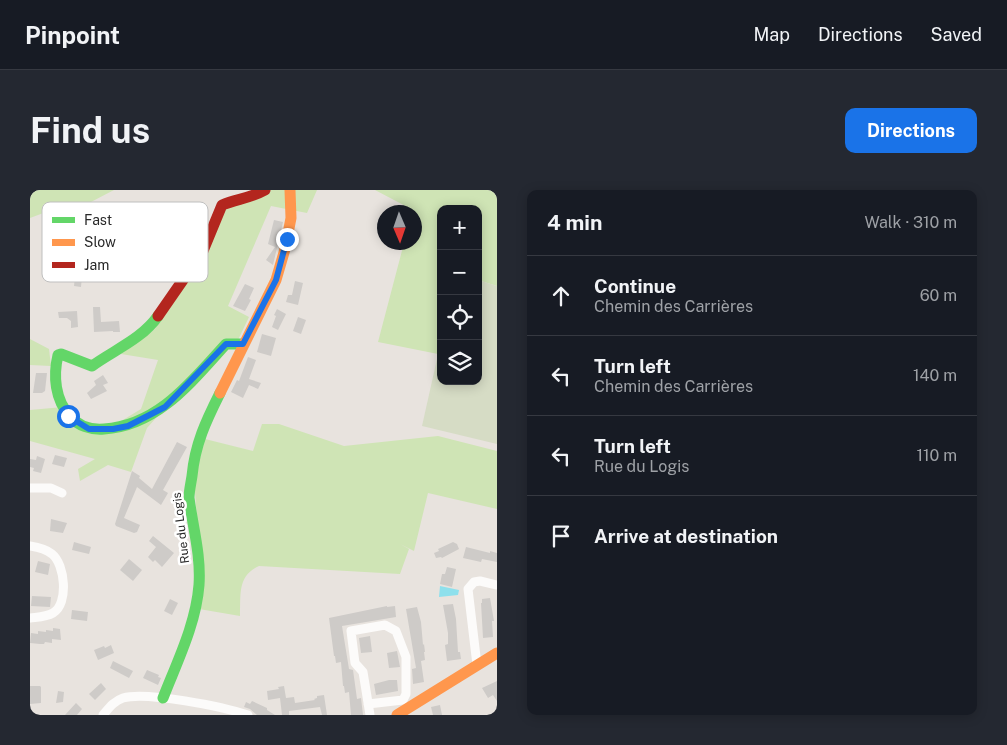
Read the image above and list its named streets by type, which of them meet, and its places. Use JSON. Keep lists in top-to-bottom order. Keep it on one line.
{"streets":{"street":["Rue du Logis"]},"legend":["Fast","Slow","Jam"],"north":"bottom","page":{"header":"Pinpoint","nav":["Map","Directions","Saved"],"buttons":"Directions","title":"Find us","heading":["4 min","Walk · 310 m"],"map_buttons":["+","−"],"list":[["Continue","Chemin des Carrières","60 m"],["Turn left","Chemin des Carrières","140 m"],["Turn left","Rue du Logis","110 m"],"Arrive at destination"]}}
